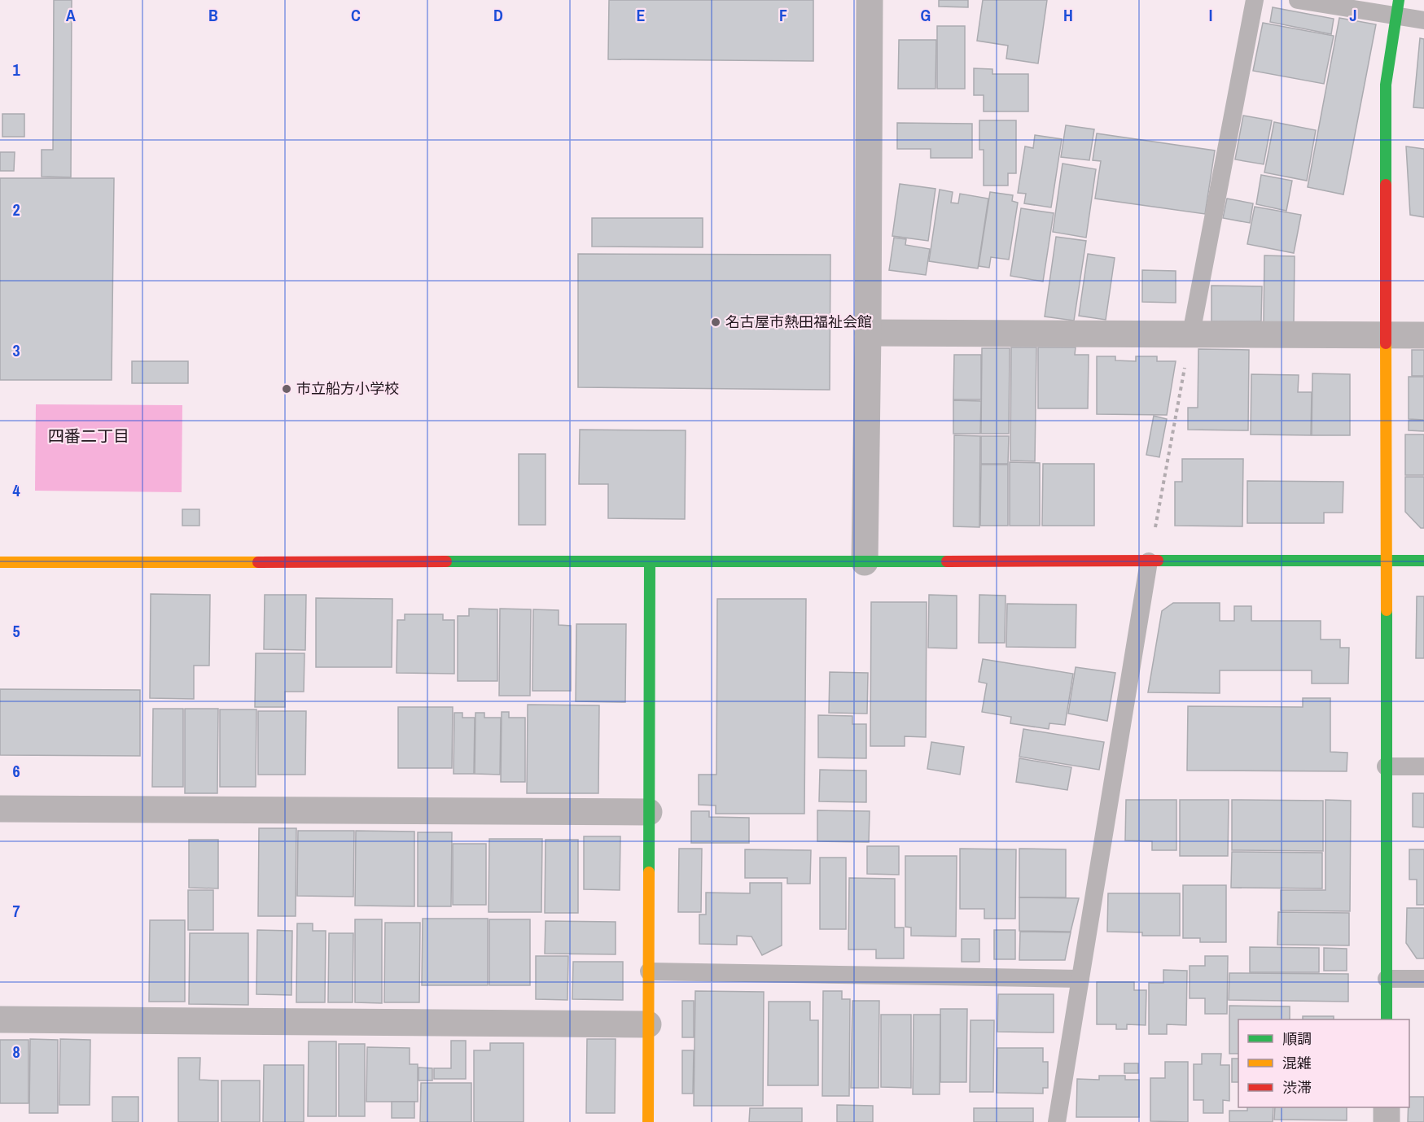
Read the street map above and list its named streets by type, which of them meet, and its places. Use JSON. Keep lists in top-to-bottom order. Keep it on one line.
{"districts":["四番二丁目"],"places":["名古屋市熱田福祉会館","市立船方小学校"],"legend":["順調","混雑","渋滞"],"grid":{"columns":["A","B","C","D","E","F","G","H","I","J"],"rows":["1","2","3","4","5","6","7","8"]}}
